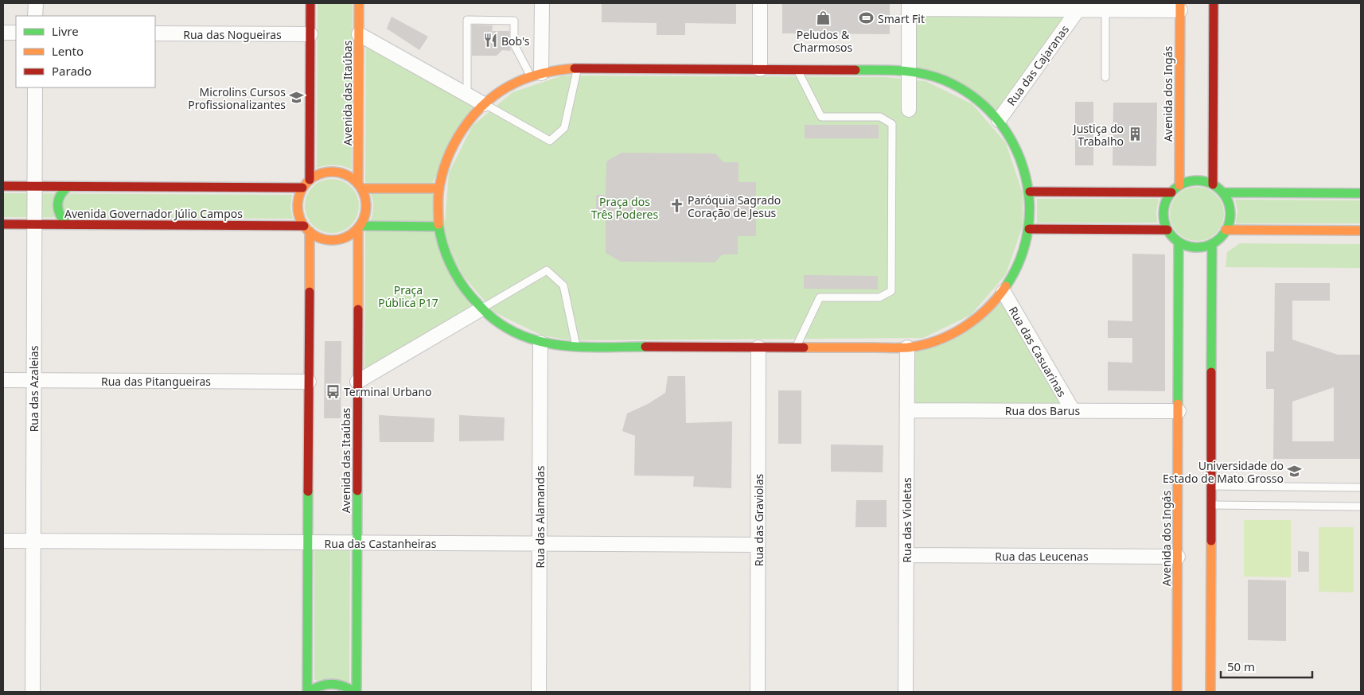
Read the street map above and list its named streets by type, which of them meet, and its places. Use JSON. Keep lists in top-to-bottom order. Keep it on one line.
{"streets":{"main road":["Avenida das Itaúbas","Avenida dos Ingás","Avenida Governador Júlio Campos"],"street":["Rua das Nogueiras","Rua das Cajaranas","Rua das Casuarinas","Rua das Pitangueiras","Rua das Azaleias","Rua dos Barus","Rua das Alamandas","Rua das Graviolas","Rua das Violetas","Rua das Castanheiras","Rua das Leucenas"]},"crossings":[["Avenida das Itaúbas","Avenida Governador Júlio Campos"],["Avenida das Itaúbas","Rua das Castanheiras"],["Avenida dos Ingás","Rua dos Barus"],["Avenida dos Ingás","Rua das Leucenas"],["Avenida Governador Júlio Campos","Rua das Azaleias"],["Rua das Casuarinas","Rua dos Barus"],["Rua das Pitangueiras","Rua das Azaleias"],["Rua das Azaleias","Rua das Castanheiras"],["Rua dos Barus","Rua das Violetas"],["Rua das Alamandas","Rua das Castanheiras"],["Rua das Graviolas","Rua das Castanheiras"],["Rua das Violetas","Rua das Leucenas"]],"parks":["Praça dos Três Poderes","Praça Pública P17"],"places":{"shop":["Peludos & Charmosos"],"sports":["Smart Fit"],"restaurant":["Bob's"],"school or university":["Microlins Cursos Profissionalizantes","Universidade do Estado de Mato Grosso"],"building":["Justiça do Trabalho"],"church":["Paróquia Sagrado Coração de Jesus"],"bus stop":["Terminal Urbano"]},"legend":["Livre","Lento","Parado"],"scale_bar":"50 m"}
